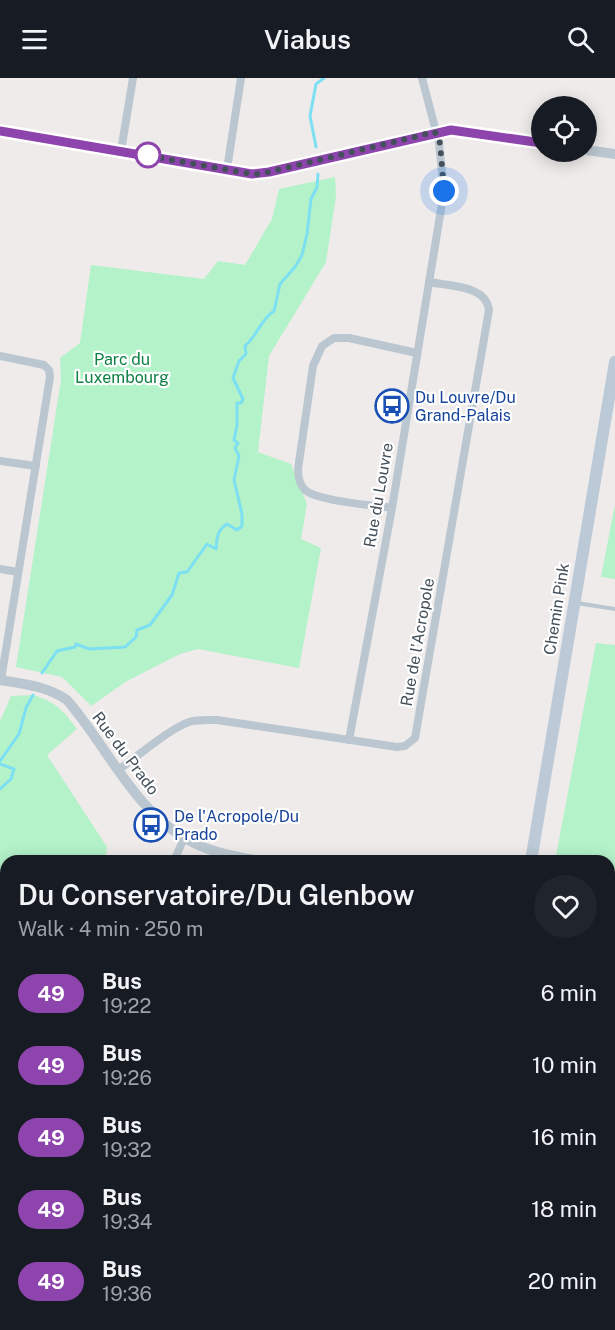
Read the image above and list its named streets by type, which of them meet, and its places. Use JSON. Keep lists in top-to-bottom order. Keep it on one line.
{"streets":{"main road":["Chemin Pink"],"street":["Rue du Louvre","Rue de l'Acropole","Rue du Prado"]},"crossings":[["Rue du Louvre","Rue de l'Acropole"],["Rue de l'Acropole","Rue du Prado"]],"parks":["Parc du Luxembourg"],"places":{"bus stop":["Du Louvre/Du Grand-Palais","De l'Acropole/Du Prado"]},"lines":["bus line 49"],"page":{"header":"Viabus","heading":["Du Conservatoire/Du Glenbow","Walk · 4 min · 250 m"],"list":[{"mark":"49","name":"Bus","note":"19:22","value":"6 min"},{"mark":"49","name":"Bus","note":"19:26","value":"10 min"},{"mark":"49","name":"Bus","note":"19:32","value":"16 min"},{"mark":"49","name":"Bus","note":"19:34","value":"18 min"},{"mark":"49","name":"Bus","note":"19:36","value":"20 min"}]}}
